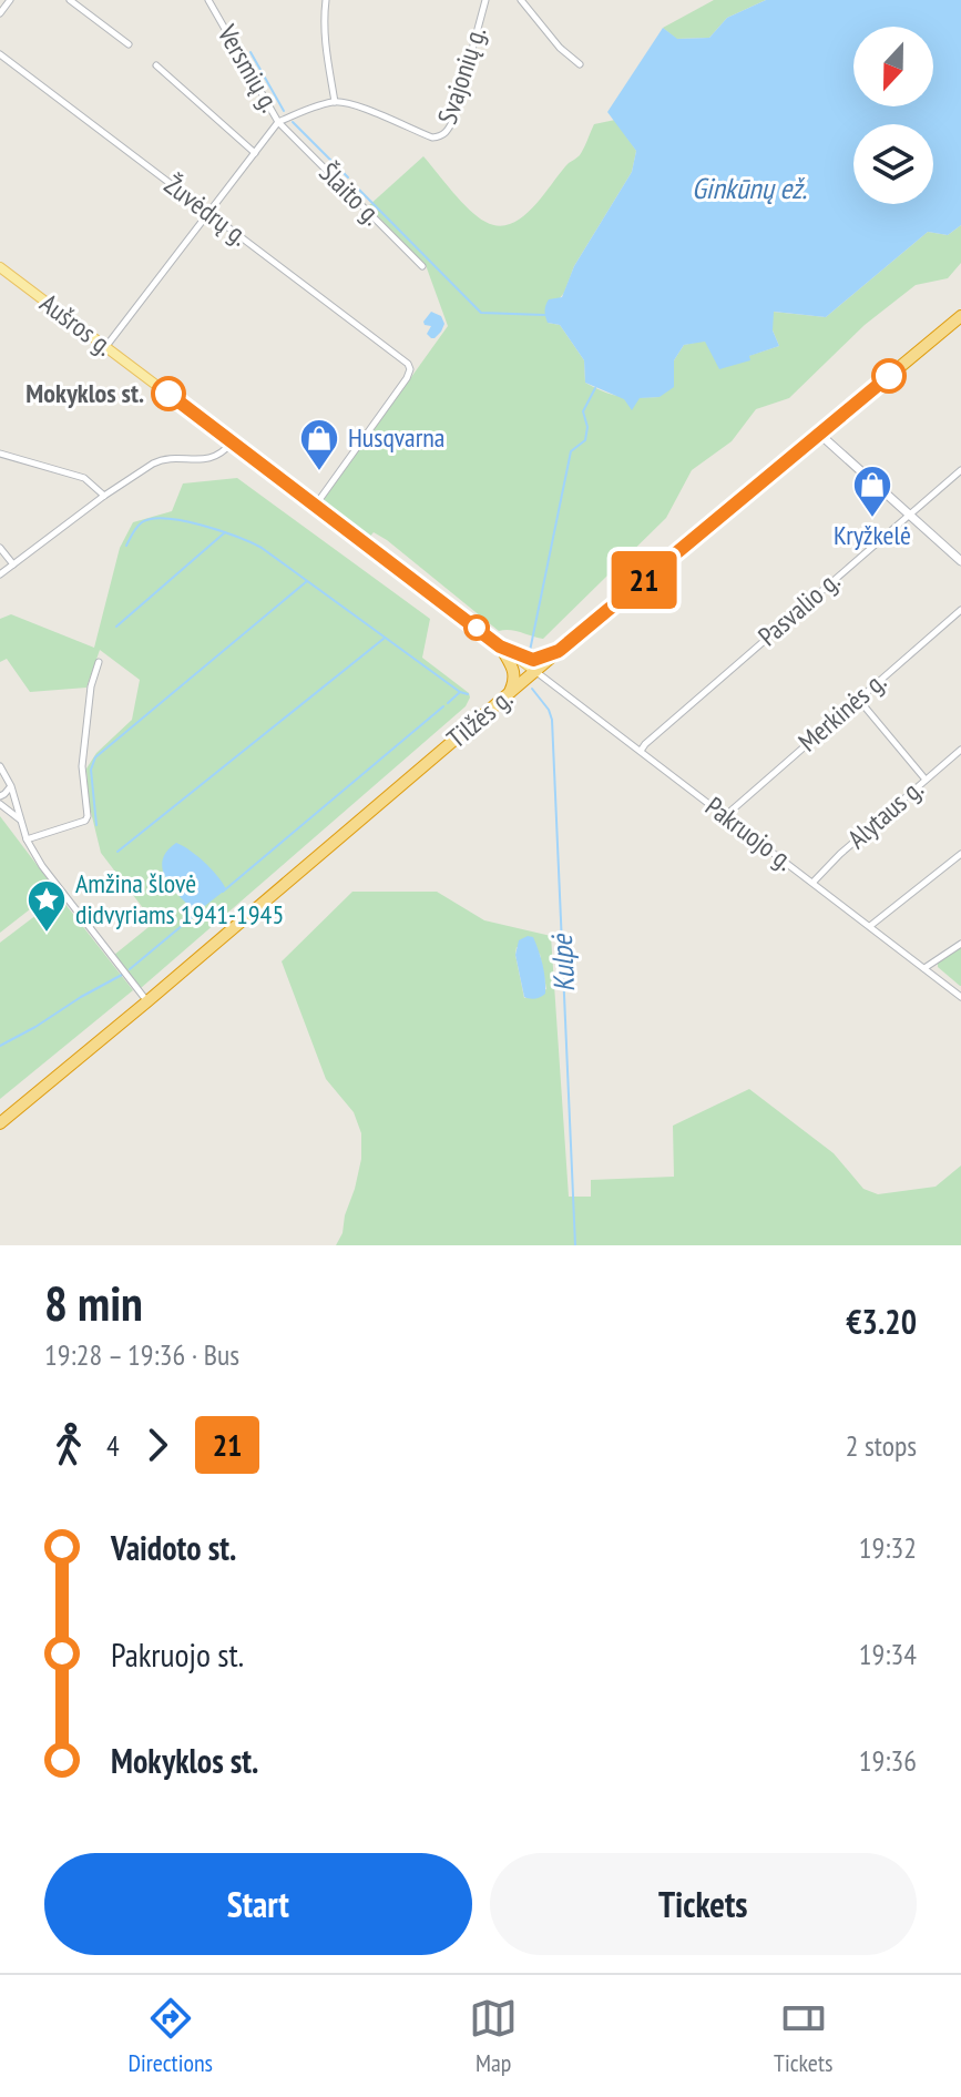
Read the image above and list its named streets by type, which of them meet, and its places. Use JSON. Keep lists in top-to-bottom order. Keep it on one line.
{"streets":{"highway":["Tilžės g."],"main road":["Aušros g."],"street":["Versmių g.","Svajonių g.","Šlaito g.","Žuvėdrų g.","Pasvalio g.","Merkinės g.","Alytaus g.","Pakruojo g."]},"crossings":[["Versmių g.","Šlaito g."],["Versmių g.","Žuvėdrų g."],["Versmių g.","Aušros g."],["Žuvėdrų g.","Aušros g."],["Aušros g.","Tilžės g."],["Aušros g.","Pakruojo g."],["Pasvalio g.","Pakruojo g."],["Merkinės g.","Pakruojo g."],["Tilžės g.","Pakruojo g."],["Alytaus g.","Pakruojo g."]],"water":["Ginkūnų ež.","Kulpė"],"places":{"other":["Mokyklos st."],"shop":["Husqvarna","Kryžkelė"],"place":["Amžina šlovė didvyriams 1941-1945"]},"lines":["bus line 21"],"north":"bottom","page":{"on_map":"21","heading":["8 min","19:28 – 19:36 · Bus","€3.20"],"legs":["4","21","2 stops"],"list":[{"name":"Vaidoto st.","value":"19:32"},{"name":"Pakruojo st.","value":"19:34"},{"name":"Mokyklos st.","value":"19:36"}],"buttons":["Start","Tickets"],"tabs":["Directions","Map","Tickets"]}}
